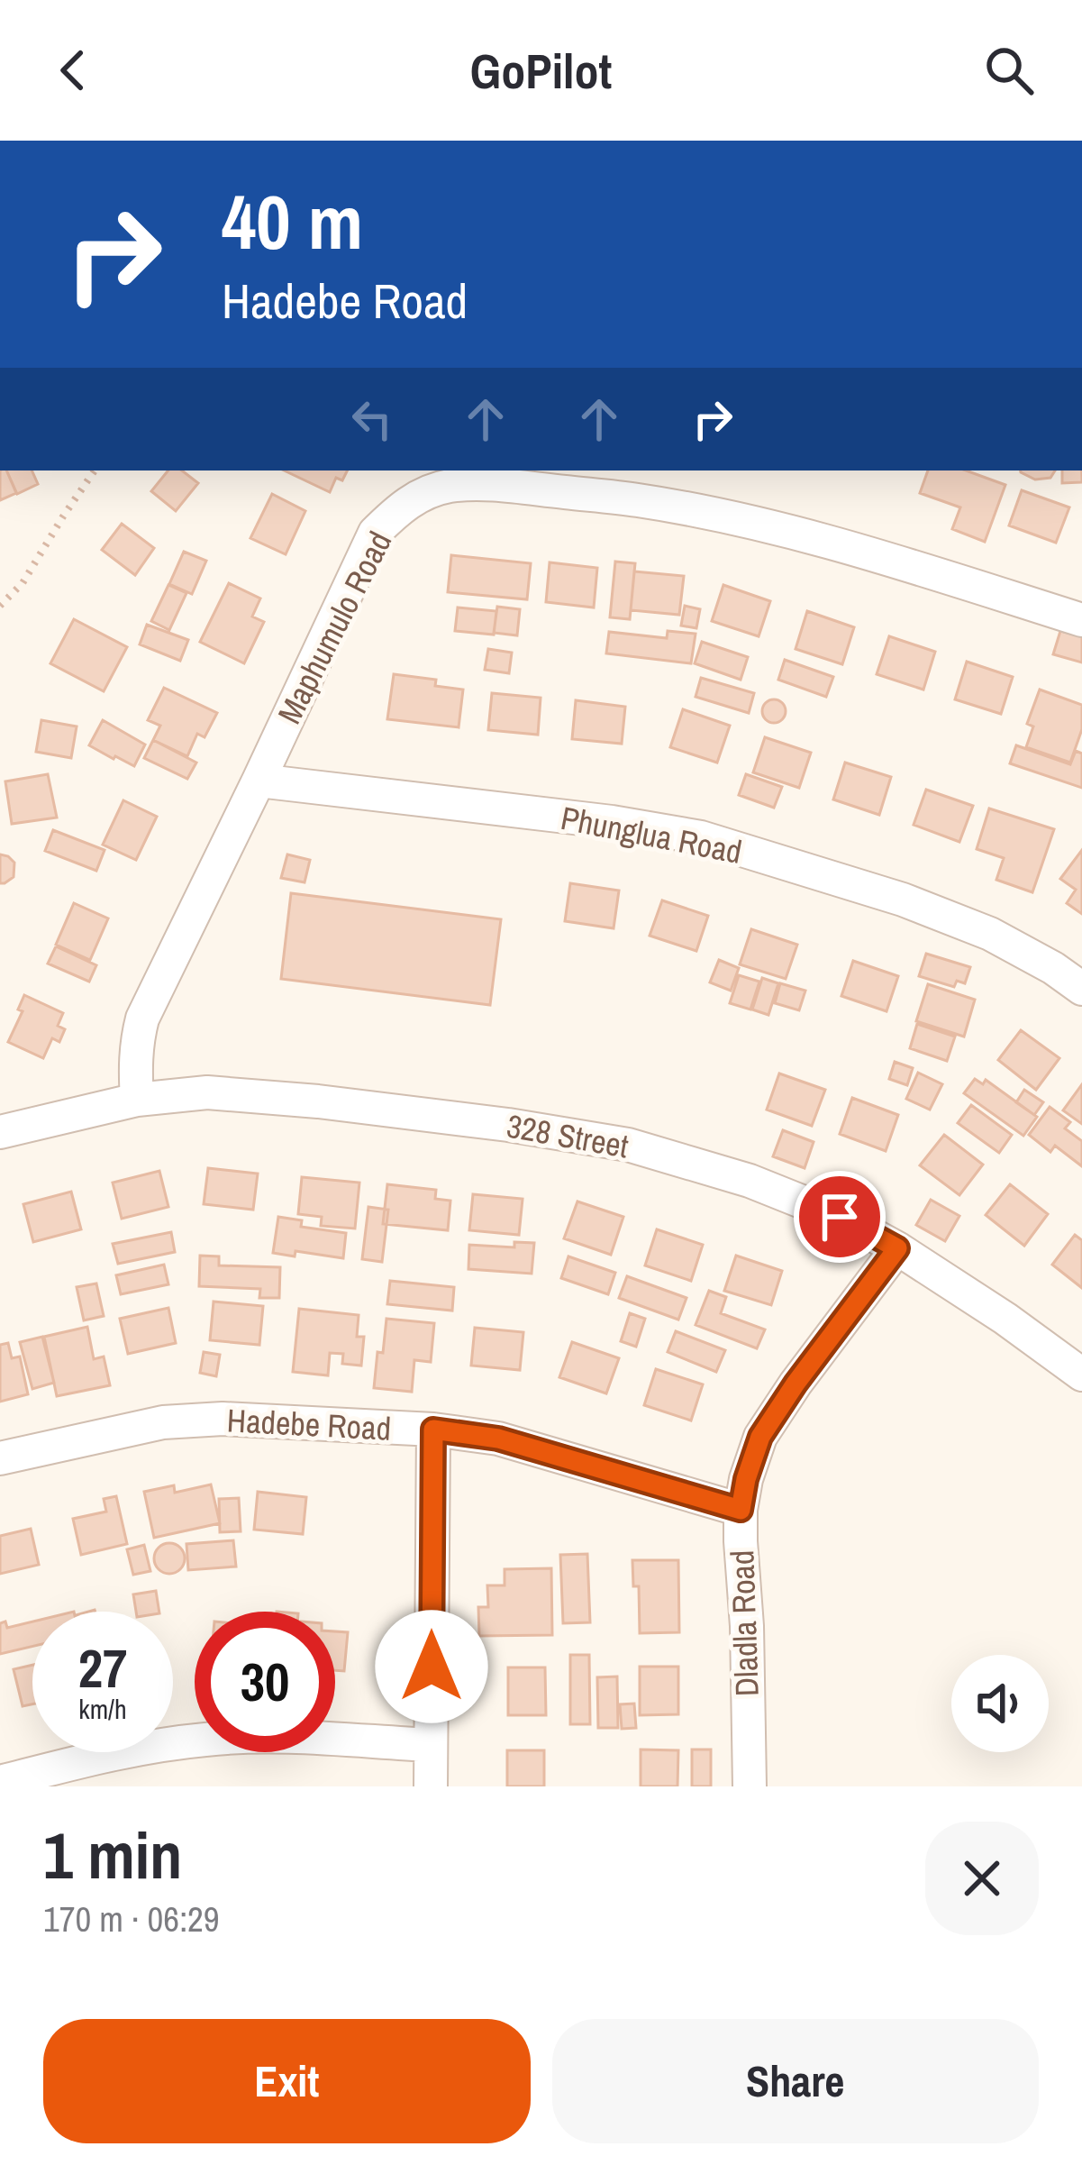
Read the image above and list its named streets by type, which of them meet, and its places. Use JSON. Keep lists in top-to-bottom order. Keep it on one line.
{"streets":{"street":["Maphumulo Road","Phunglua Road","328 Street","Hadebe Road","Dladla Road"]},"crossings":[["Maphumulo Road","Phunglua Road"],["Maphumulo Road","328 Street"],["328 Street","Dladla Road"],["Hadebe Road","Dladla Road"]],"page":{"header":"GoPilot","turn":["40 m","Hadebe Road"],"speed":"27 km/h","limit":"30","heading":["1 min","170 m · 06:29"],"buttons":["Exit","Share"]}}
